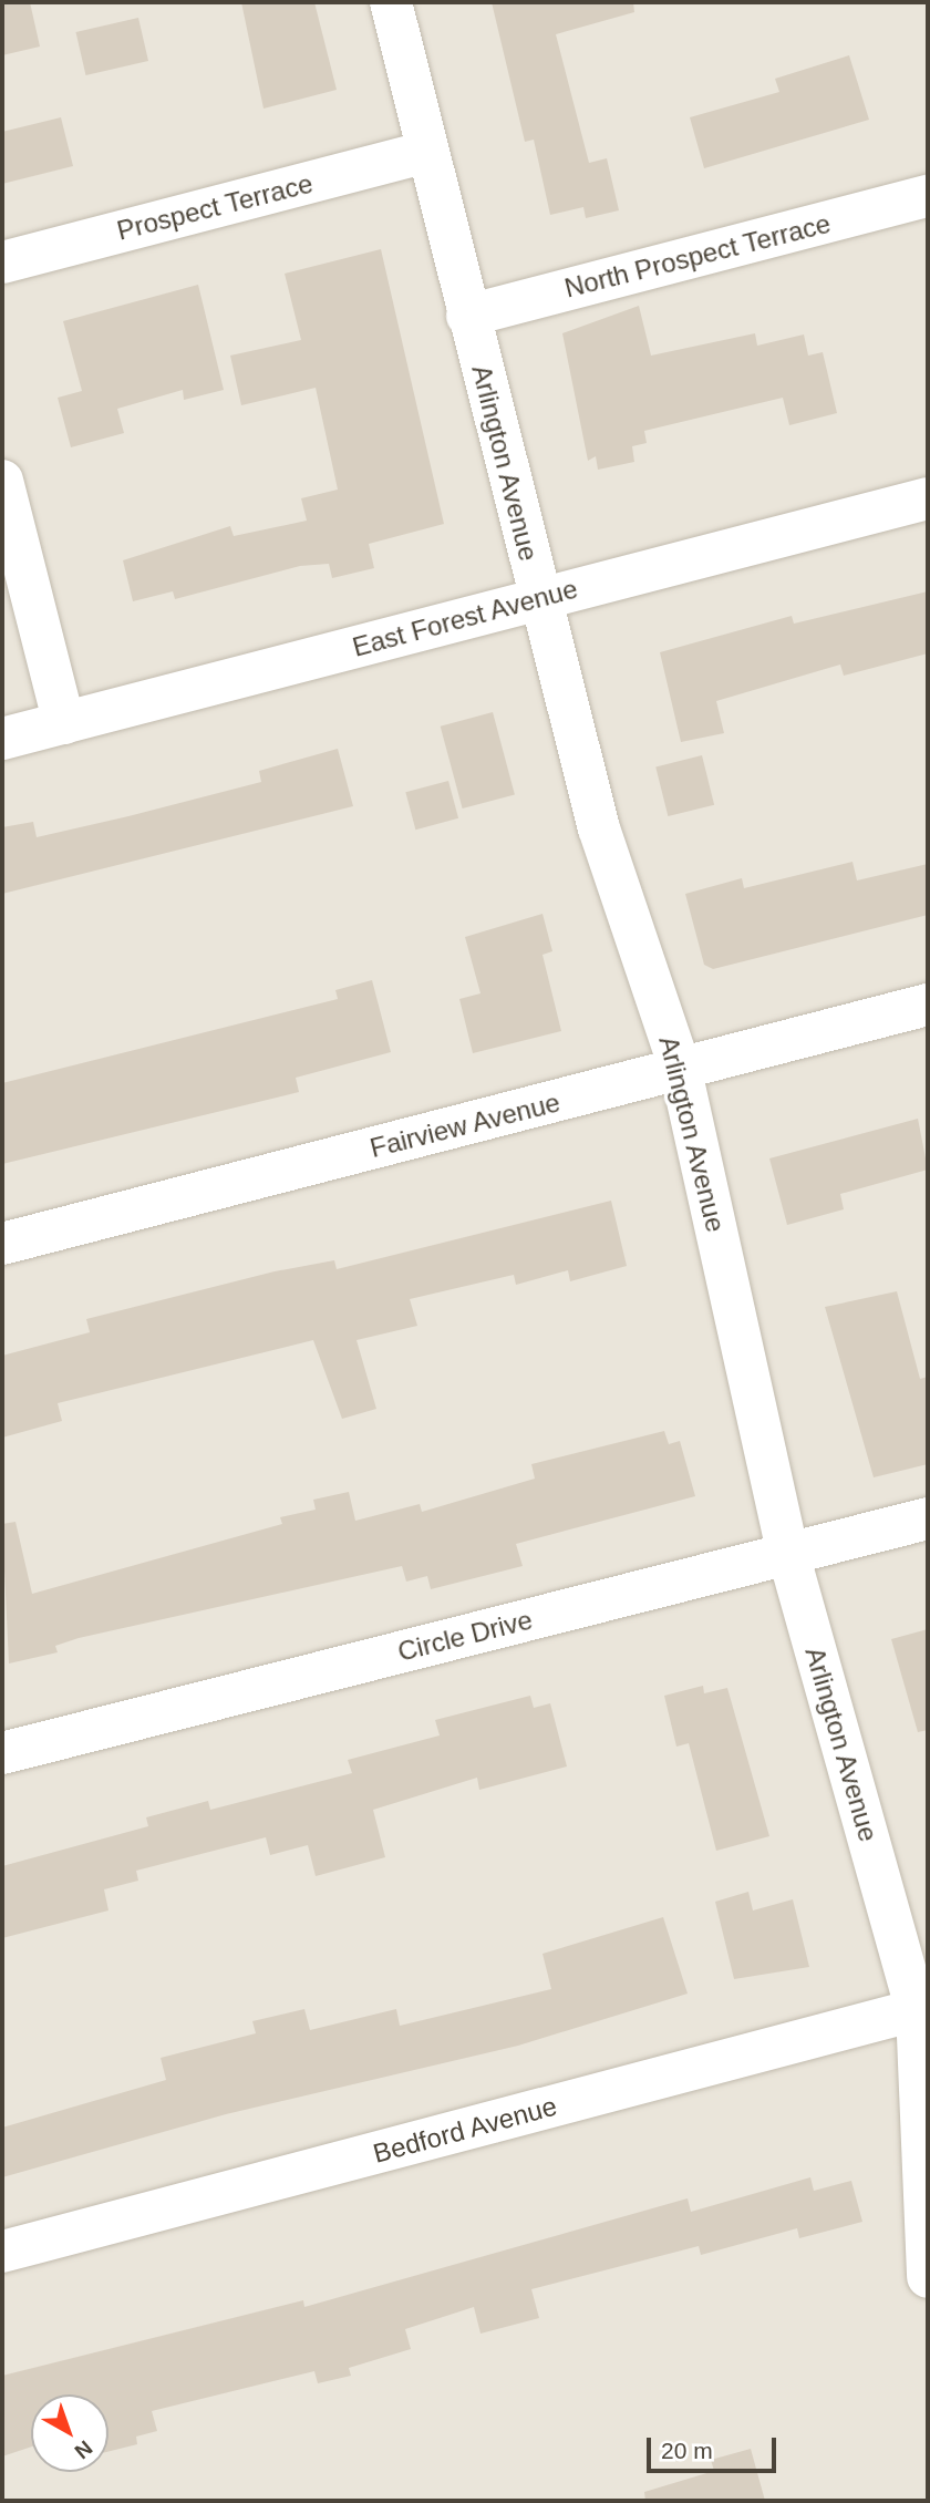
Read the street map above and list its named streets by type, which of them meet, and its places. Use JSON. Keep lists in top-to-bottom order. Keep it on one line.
{"streets":{"street":["Prospect Terrace","North Prospect Terrace","Arlington Avenue","East Forest Avenue","Fairview Avenue","Circle Drive","Bedford Avenue"]},"crossings":[["Prospect Terrace","Arlington Avenue"],["North Prospect Terrace","Arlington Avenue"],["Arlington Avenue","East Forest Avenue"],["Arlington Avenue","Fairview Avenue"],["Arlington Avenue","Circle Drive"],["Arlington Avenue","Bedford Avenue"]],"scale_bar":"20 m","north":"bottom right"}
